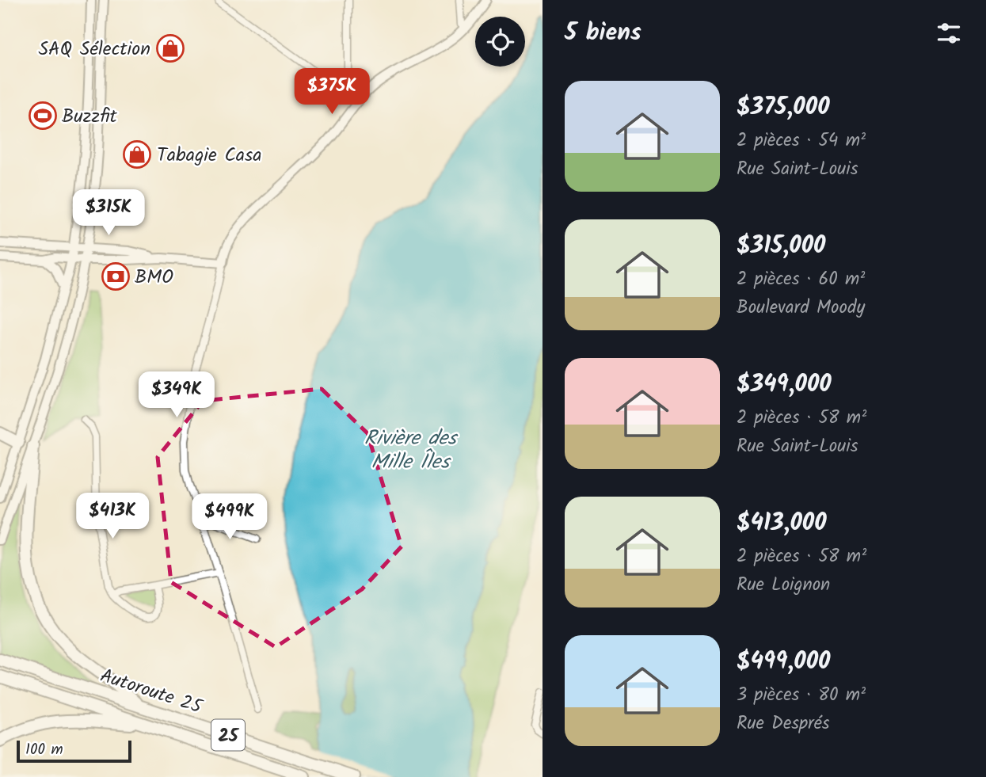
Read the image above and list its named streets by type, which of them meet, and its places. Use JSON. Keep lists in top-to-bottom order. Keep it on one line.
{"streets":{"highway":["Autoroute 25","25"]},"water":["Rivière des Mille Îles"],"places":{"shop":["SAQ Sélection","Tabagie Casa"],"sports":["Buzzfit"],"bank":["BMO"]},"scale_bar":"100 m","page":{"heading":"5 biens","list":[{"name":"$375,000","note":"2 pièces · 54 m² · Rue Saint-Louis"},{"name":"$315,000","note":"2 pièces · 60 m² · Boulevard Moody"},{"name":"$349,000","note":"2 pièces · 58 m² · Rue Saint-Louis"},{"name":"$413,000","note":"2 pièces · 58 m² · Rue Loignon"},{"name":"$499,000","note":"3 pièces · 80 m² · Rue Després"}],"price":["$375K","$315K","$349K","$413K","$499K"],"scale":"100 m"}}
